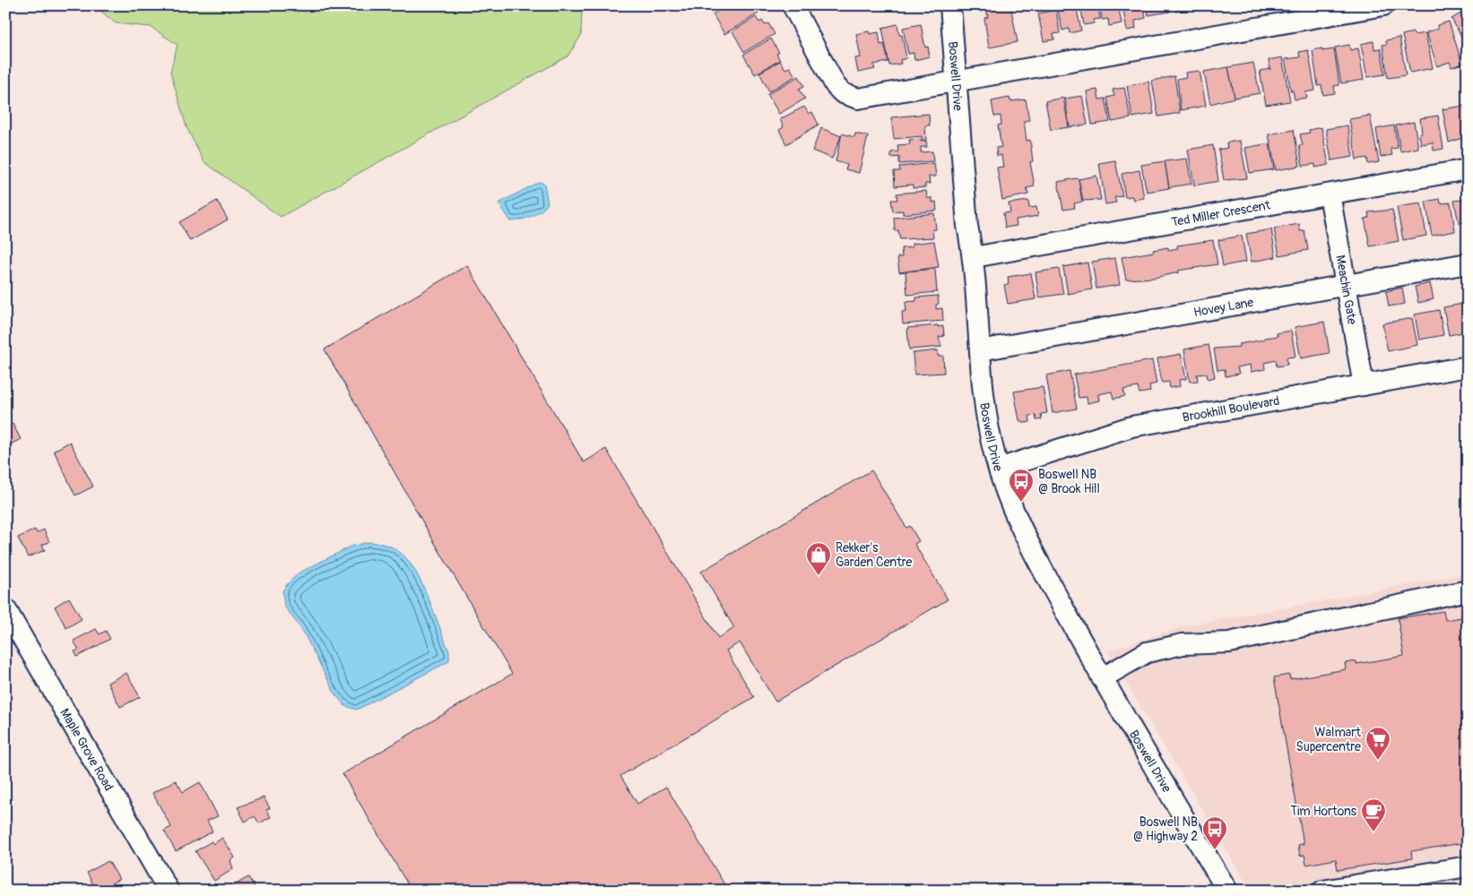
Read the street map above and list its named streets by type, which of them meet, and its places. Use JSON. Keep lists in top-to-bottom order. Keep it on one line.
{"streets":{"street":["Boswell Drive","Ted Miller Crescent","Meachin Gate","Hovey Lane","Brookhill Boulevard","Maple Grove Road"]},"crossings":[["Boswell Drive","Ted Miller Crescent"],["Boswell Drive","Hovey Lane"],["Boswell Drive","Brookhill Boulevard"],["Ted Miller Crescent","Meachin Gate"],["Meachin Gate","Hovey Lane"],["Meachin Gate","Brookhill Boulevard"]],"places":{"bus stop":["Boswell NB @ Brook Hill","Boswell NB @ Highway 2"],"shop":["Rekker's Garden Centre"],"supermarket":["Walmart Supercentre"],"cafe":["Tim Hortons"]}}
